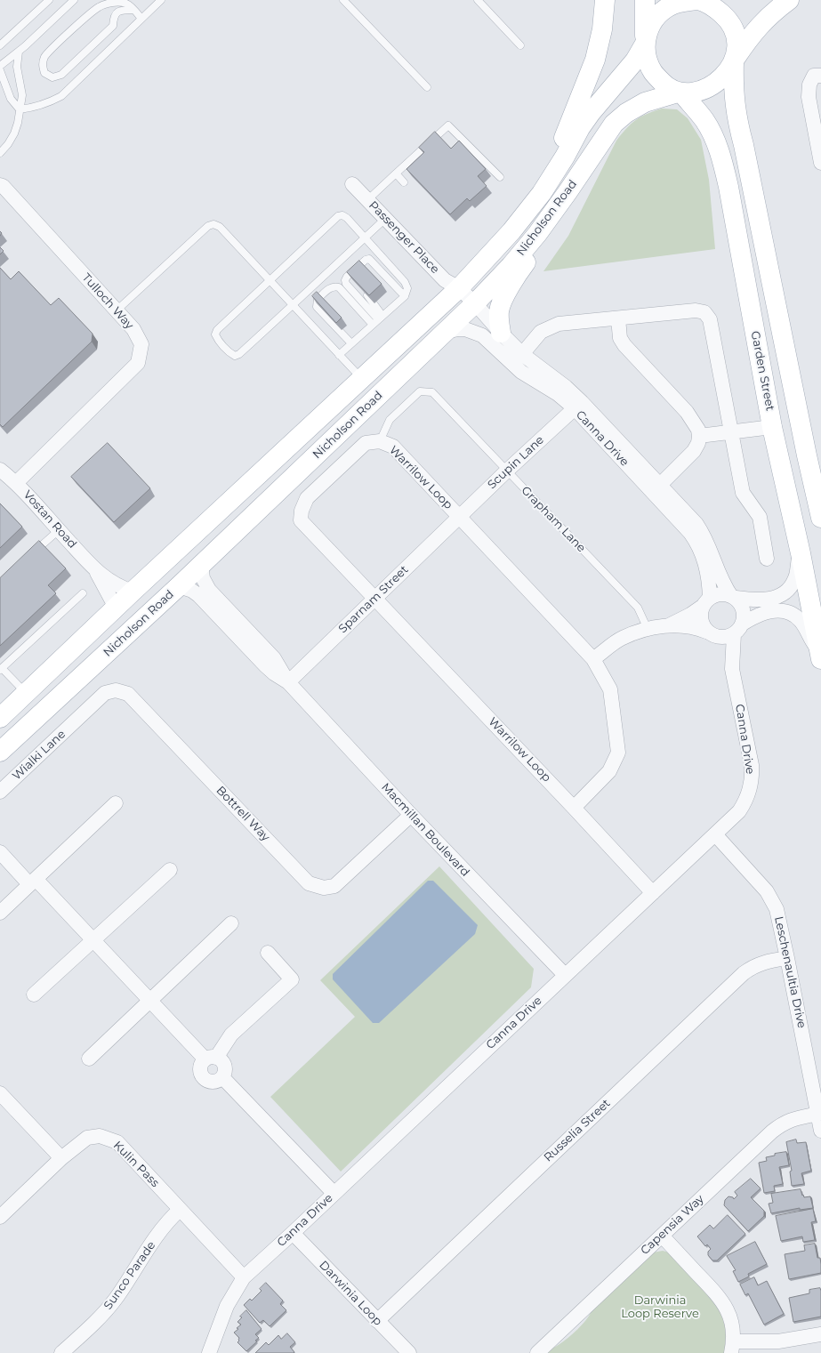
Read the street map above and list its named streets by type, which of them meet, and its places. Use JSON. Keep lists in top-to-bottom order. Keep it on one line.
{"streets":{"main road":["Nicholson Road","Garden Street"],"street":["Passenger Place","Tulloch Way","Canna Drive","Scupin Lane","Warrilow Loop","Vostan Road","Sparnam Street","Wialki Lane","Bottrell Way","Macmillan Boulevard","Leschenaultia Drive","Russelia Street","Kulin Pass","Capensia Way","Sunco Parade","Darwinia Loop"],"lane":["Grapham Lane"]},"crossings":[["Nicholson Road","Passenger Place"],["Nicholson Road","Garden Street"],["Nicholson Road","Canna Drive"],["Nicholson Road","Vostan Road"],["Nicholson Road","Macmillan Boulevard"],["Passenger Place","Canna Drive"],["Tulloch Way","Vostan Road"],["Canna Drive","Scupin Lane"],["Canna Drive","Warrilow Loop"],["Canna Drive","Macmillan Boulevard"],["Canna Drive","Leschenaultia Drive"],["Canna Drive","Kulin Pass"],["Canna Drive","Darwinia Loop"],["Scupin Lane","Warrilow Loop"],["Scupin Lane","Grapham Lane"],["Scupin Lane","Sparnam Street"],["Warrilow Loop","Grapham Lane"],["Warrilow Loop","Sparnam Street"],["Sparnam Street","Macmillan Boulevard"],["Wialki Lane","Bottrell Way"],["Bottrell Way","Macmillan Boulevard"],["Leschenaultia Drive","Russelia Street"],["Leschenaultia Drive","Capensia Way"],["Russelia Street","Darwinia Loop"],["Kulin Pass","Sunco Parade"]],"parks":["Darwinia Loop Reserve"]}
